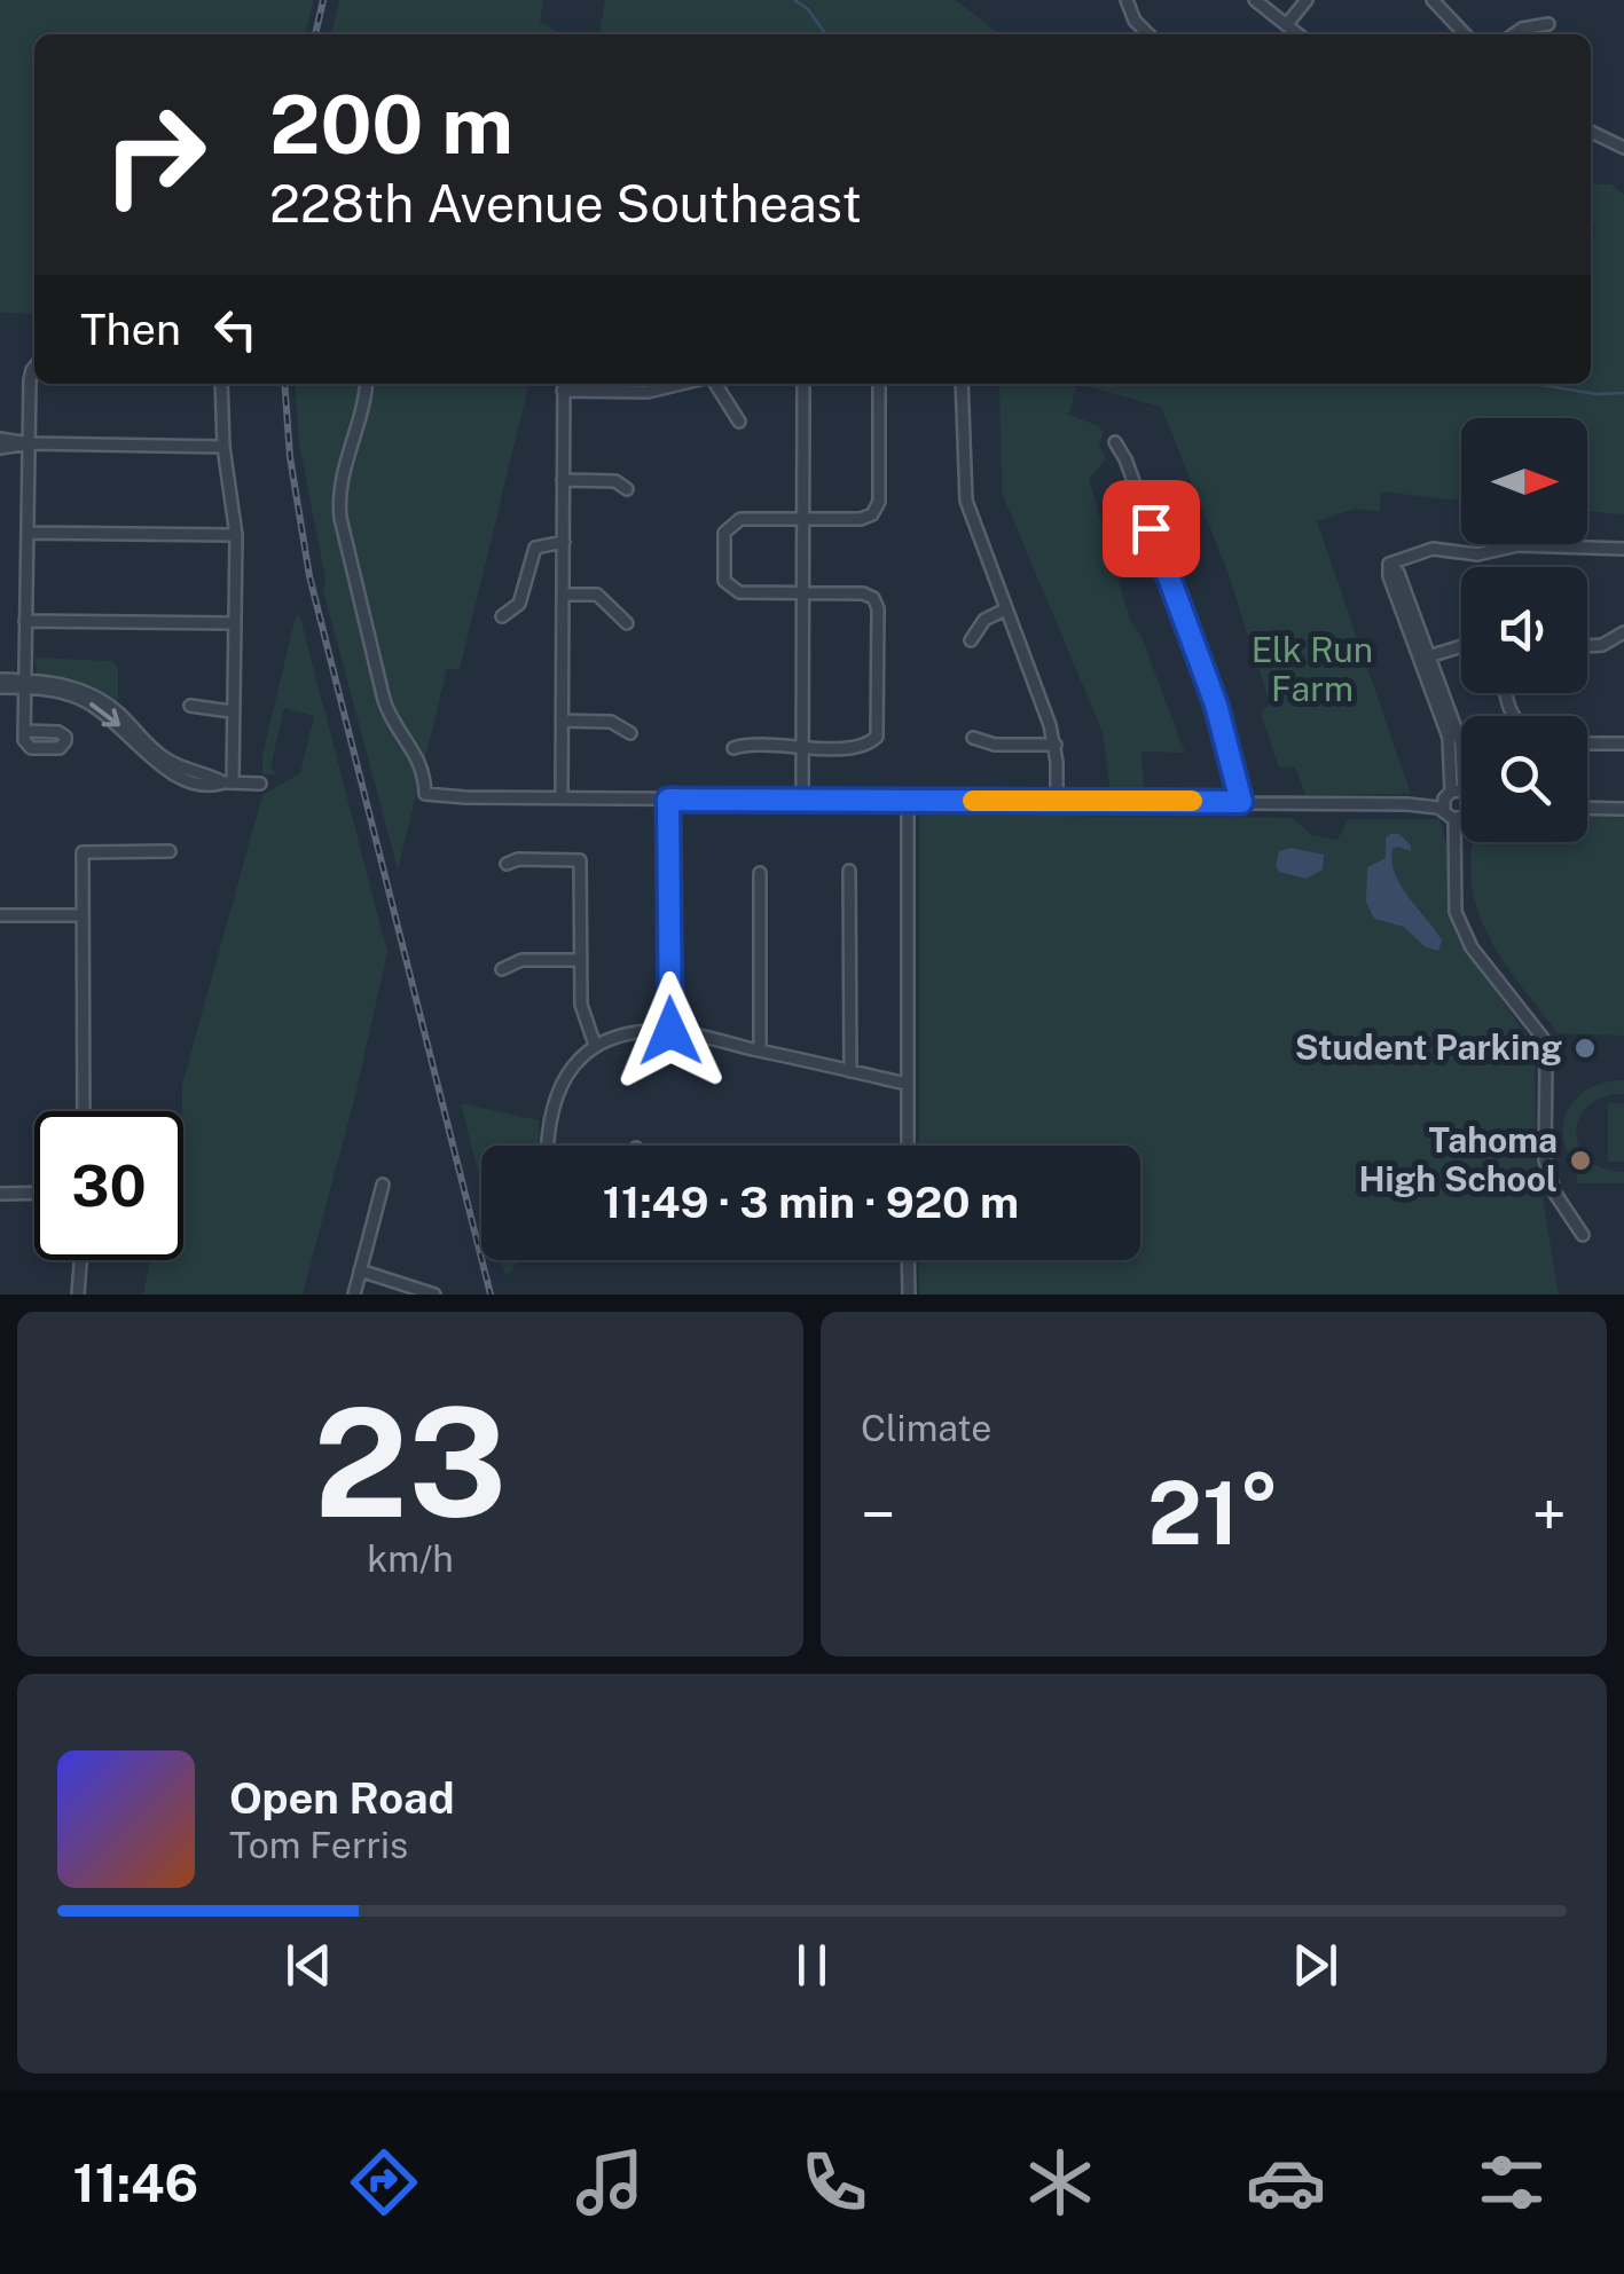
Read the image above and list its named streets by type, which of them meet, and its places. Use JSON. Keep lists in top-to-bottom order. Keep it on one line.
{"parks":["Elk Run Farm"],"places":["Student Parking","Tahoma High School"],"north":"right","page":{"turn":["200 m","228th Avenue Southeast"],"then":"Then","limit":"30","trip":"11:49 · 3 min · 920 m","tile":[["23","km/h"],"Climate"],"heat":["−","21°","+"],"song":["Open Road","Tom Ferris"],"tabs":"11:46"}}
